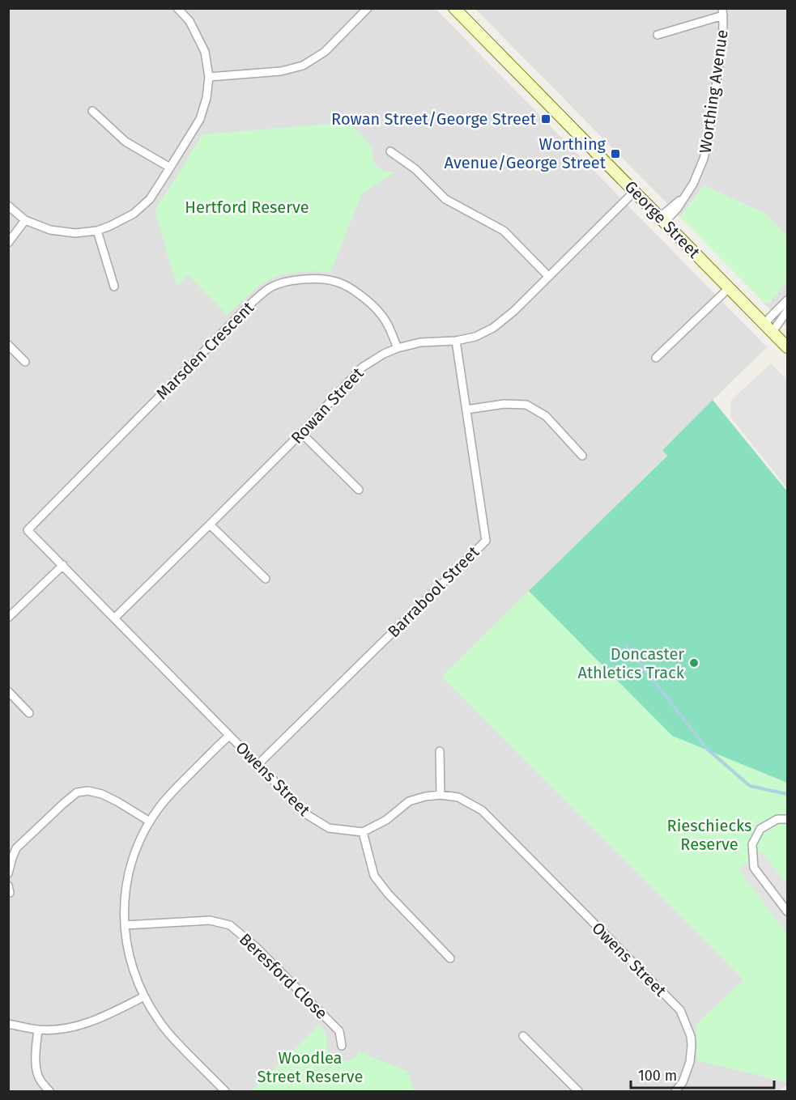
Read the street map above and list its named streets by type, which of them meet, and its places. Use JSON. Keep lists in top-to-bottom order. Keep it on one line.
{"streets":{"main road":["George Street"],"street":["Worthing Avenue","Marsden Crescent","Rowan Street","Barrabool Street","Owens Street","Beresford Close"]},"crossings":[["Worthing Avenue","George Street"],["George Street","Rowan Street"],["Marsden Crescent","Rowan Street"],["Marsden Crescent","Owens Street"],["Rowan Street","Barrabool Street"],["Rowan Street","Owens Street"],["Barrabool Street","Owens Street"]],"parks":["Hertford Reserve","Rieschiecks Reserve","Woodlea Street Reserve"],"places":{"transit":["Rowan Street/George Street","Worthing Avenue/George Street"],"other":["Doncaster Athletics Track"]},"scale_bar":"100 m"}
